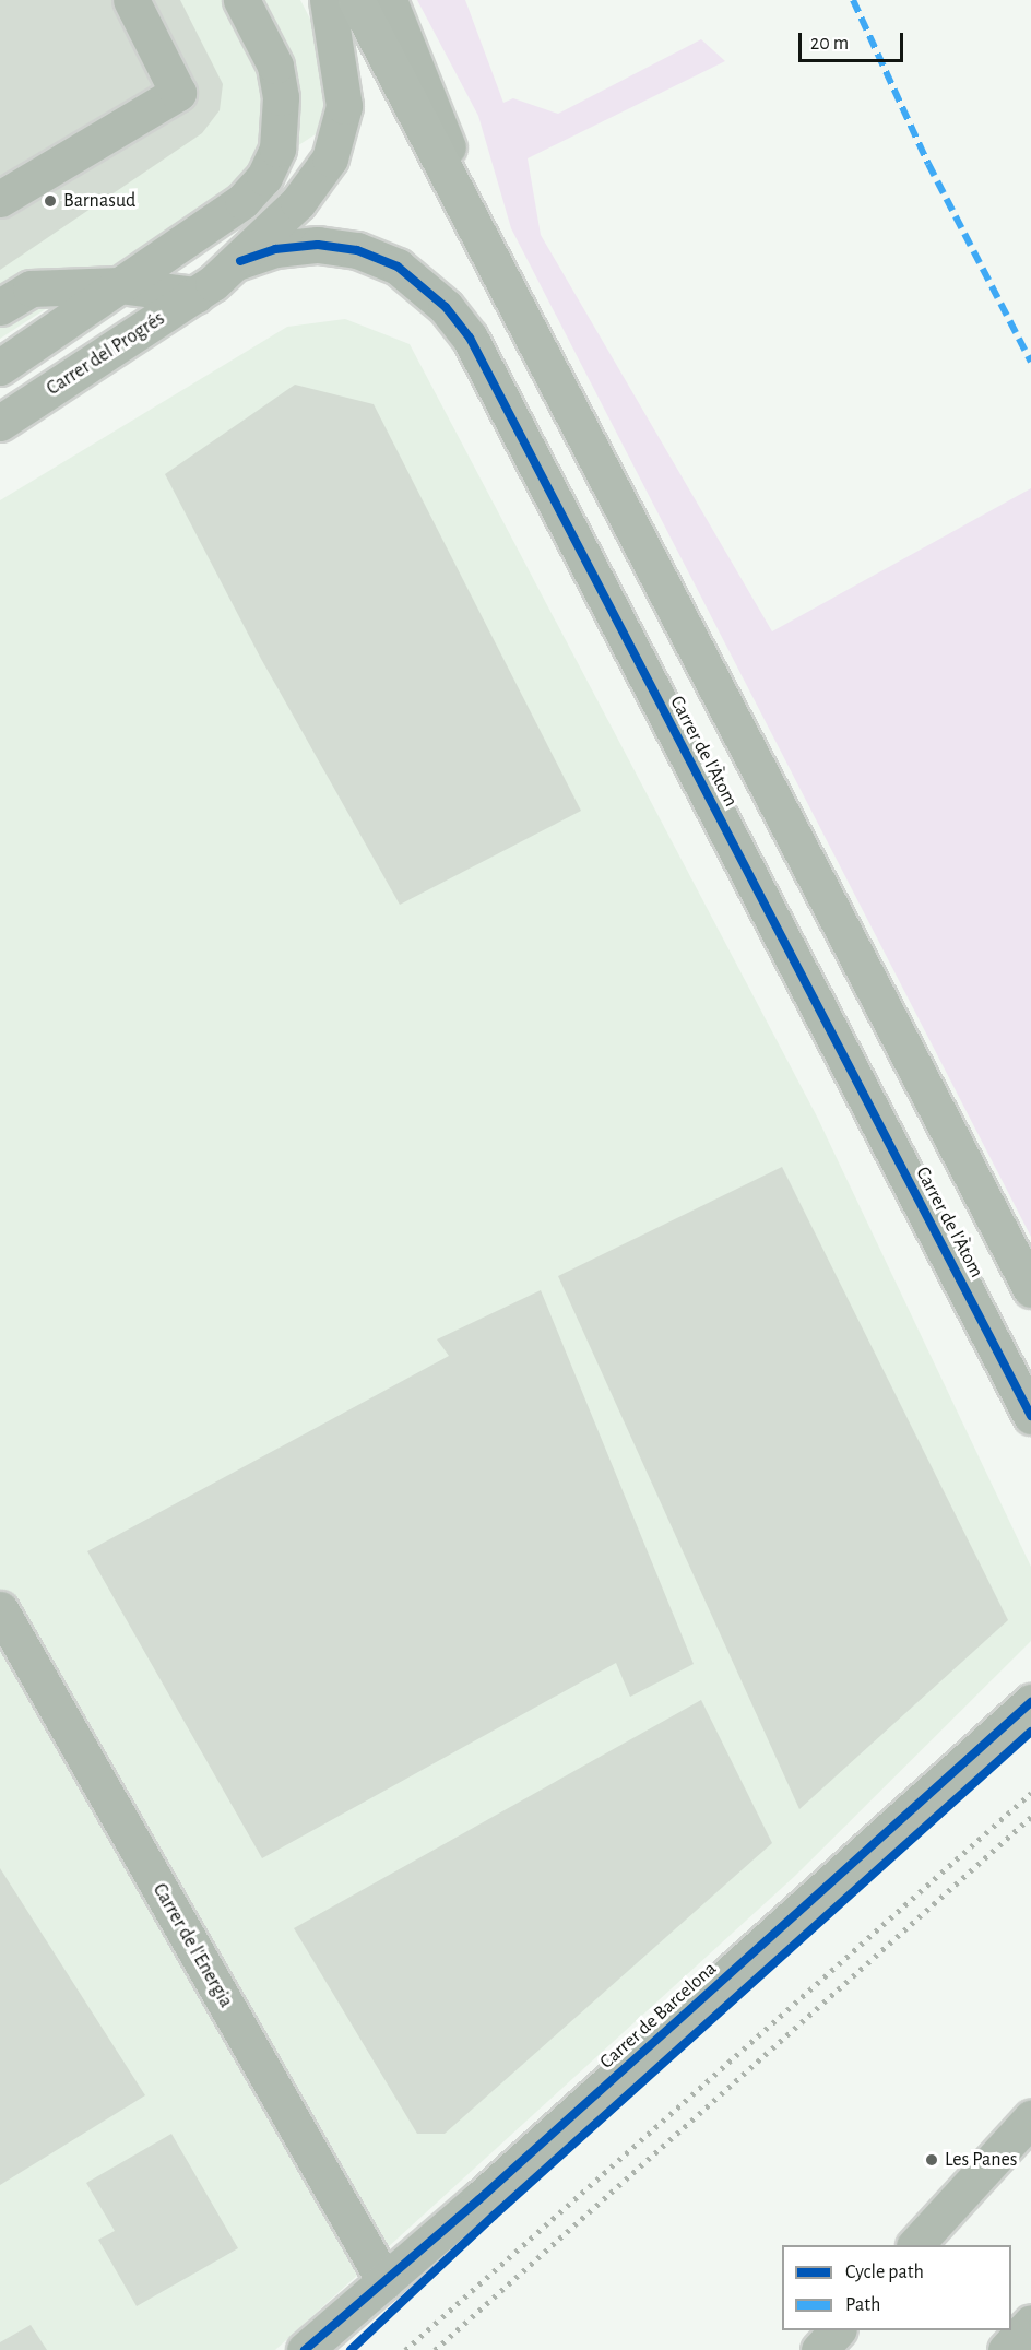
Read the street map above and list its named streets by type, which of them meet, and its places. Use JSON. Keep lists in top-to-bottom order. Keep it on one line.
{"streets":{"street":["Carrer del Progrés","Carrer de l'Àtom","Carrer de l'Energia","Carrer de Barcelona"]},"crossings":[["Carrer del Progrés","Carrer de l'Àtom"],["Carrer de l'Energia","Carrer de Barcelona"]],"places":["Barnasud","Les Panes"],"legend":["Cycle path","Path"],"scale_bar":"20 m"}
